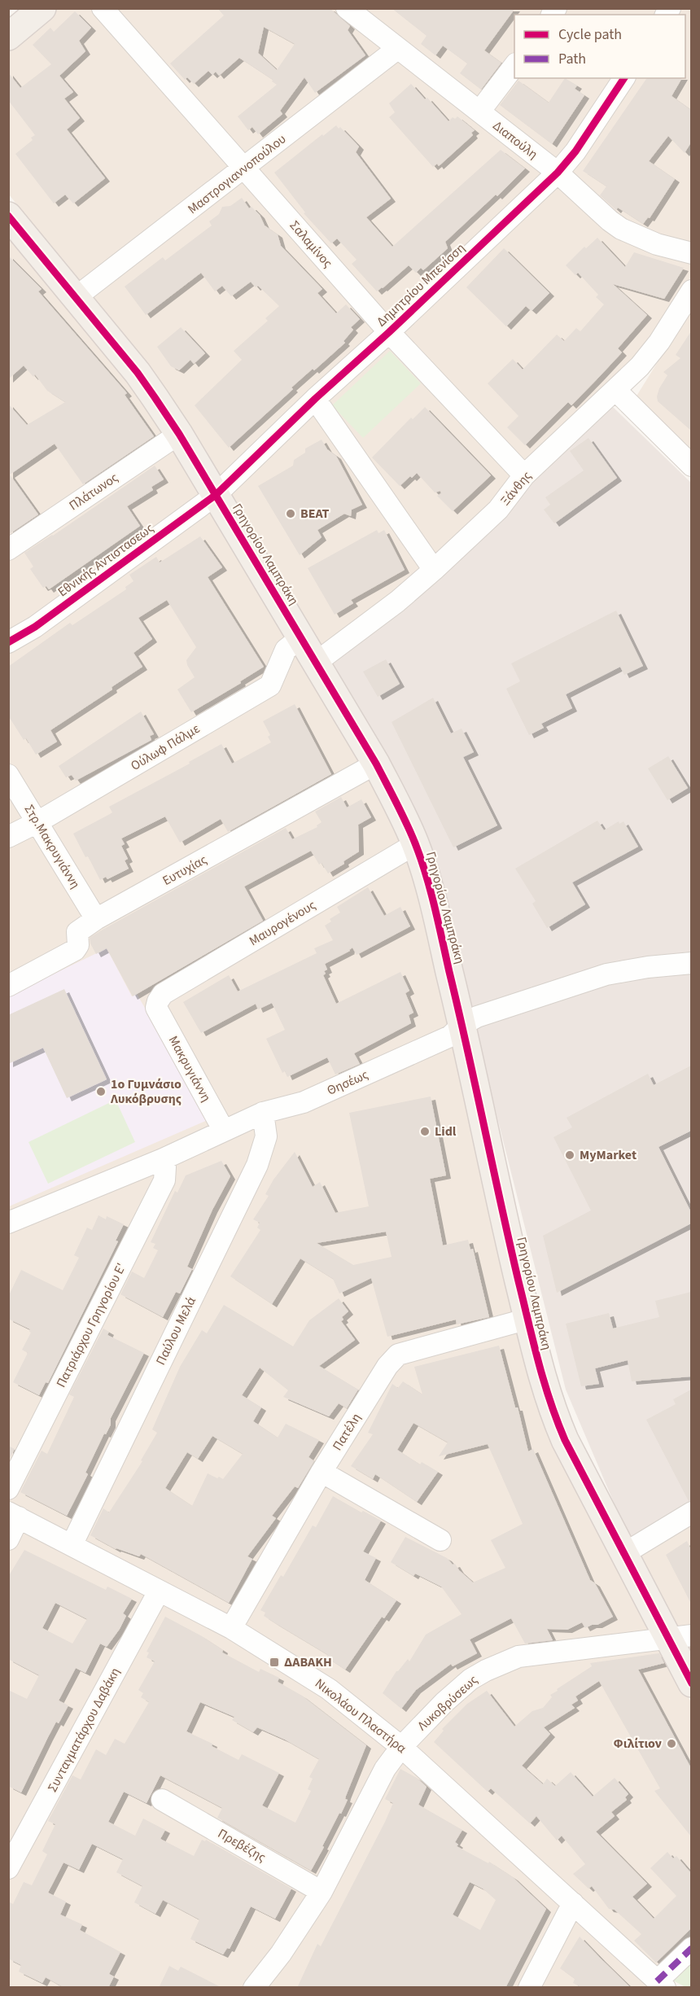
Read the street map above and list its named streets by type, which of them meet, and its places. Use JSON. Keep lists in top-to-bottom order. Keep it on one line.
{"streets":{"main road":["Γρηγορίου Λαμπράκη"],"street":["Διαπούλη","Μαστρογιαννοπούλου","Σαλαμίνος","Δημητρίου Μπενίσση","Ξάνθης","Πλάτωνος","Εθνικής Αντιστασεως","Ούλωφ Πάλμε","Στρ.Μακρυγιάννη","Ευτυχίας","Μαυρογένους","Μακρυγιάννη","Θησέως","Πατριάρχου Γρηγορίου Ε'","Παύλου Μελά","Πατέλη","Λυκοβρύσεως","Νικολάου Πλαστήρα","Συνταγματάρχου Δαβάκη","Πρεβέζης"]},"crossings":[["Διαπούλη","Μαστρογιαννοπούλου"],["Διαπούλη","Δημητρίου Μπενίσση"],["Μαστρογιαννοπούλου","Σαλαμίνος"],["Μαστρογιαννοπούλου","Γρηγορίου Λαμπράκη"],["Σαλαμίνος","Δημητρίου Μπενίσση"],["Σαλαμίνος","Ξάνθης"],["Δημητρίου Μπενίσση","Γρηγορίου Λαμπράκη"],["Δημητρίου Μπενίσση","Εθνικής Αντιστασεως"],["Ξάνθης","Γρηγορίου Λαμπράκη"],["Πλάτωνος","Γρηγορίου Λαμπράκη"],["Γρηγορίου Λαμπράκη","Εθνικής Αντιστασεως"],["Γρηγορίου Λαμπράκη","Ούλωφ Πάλμε"],["Γρηγορίου Λαμπράκη","Ευτυχίας"],["Γρηγορίου Λαμπράκη","Μαυρογένους"],["Γρηγορίου Λαμπράκη","Θησέως"],["Γρηγορίου Λαμπράκη","Πατέλη"],["Γρηγορίου Λαμπράκη","Λυκοβρύσεως"],["Ούλωφ Πάλμε","Στρ.Μακρυγιάννη"],["Στρ.Μακρυγιάννη","Ευτυχίας"],["Μαυρογένους","Μακρυγιάννη"],["Μακρυγιάννη","Θησέως"],["Θησέως","Πατριάρχου Γρηγορίου Ε'"],["Θησέως","Παύλου Μελά"],["Παύλου Μελά","Νικολάου Πλαστήρα"],["Πατέλη","Νικολάου Πλαστήρα"],["Λυκοβρύσεως","Νικολάου Πλαστήρα"],["Λυκοβρύσεως","Πρεβέζης"],["Νικολάου Πλαστήρα","Συνταγματάρχου Δαβάκη"]],"places":{"other":["ΒΕΑΤ","1ο Γυμνάσιο Λυκόβρυσης","Lidl","MyMarket","Φιλίτιον"],"transit":["ΔΑΒΑΚΗ"]},"legend":["Cycle path","Path"]}
